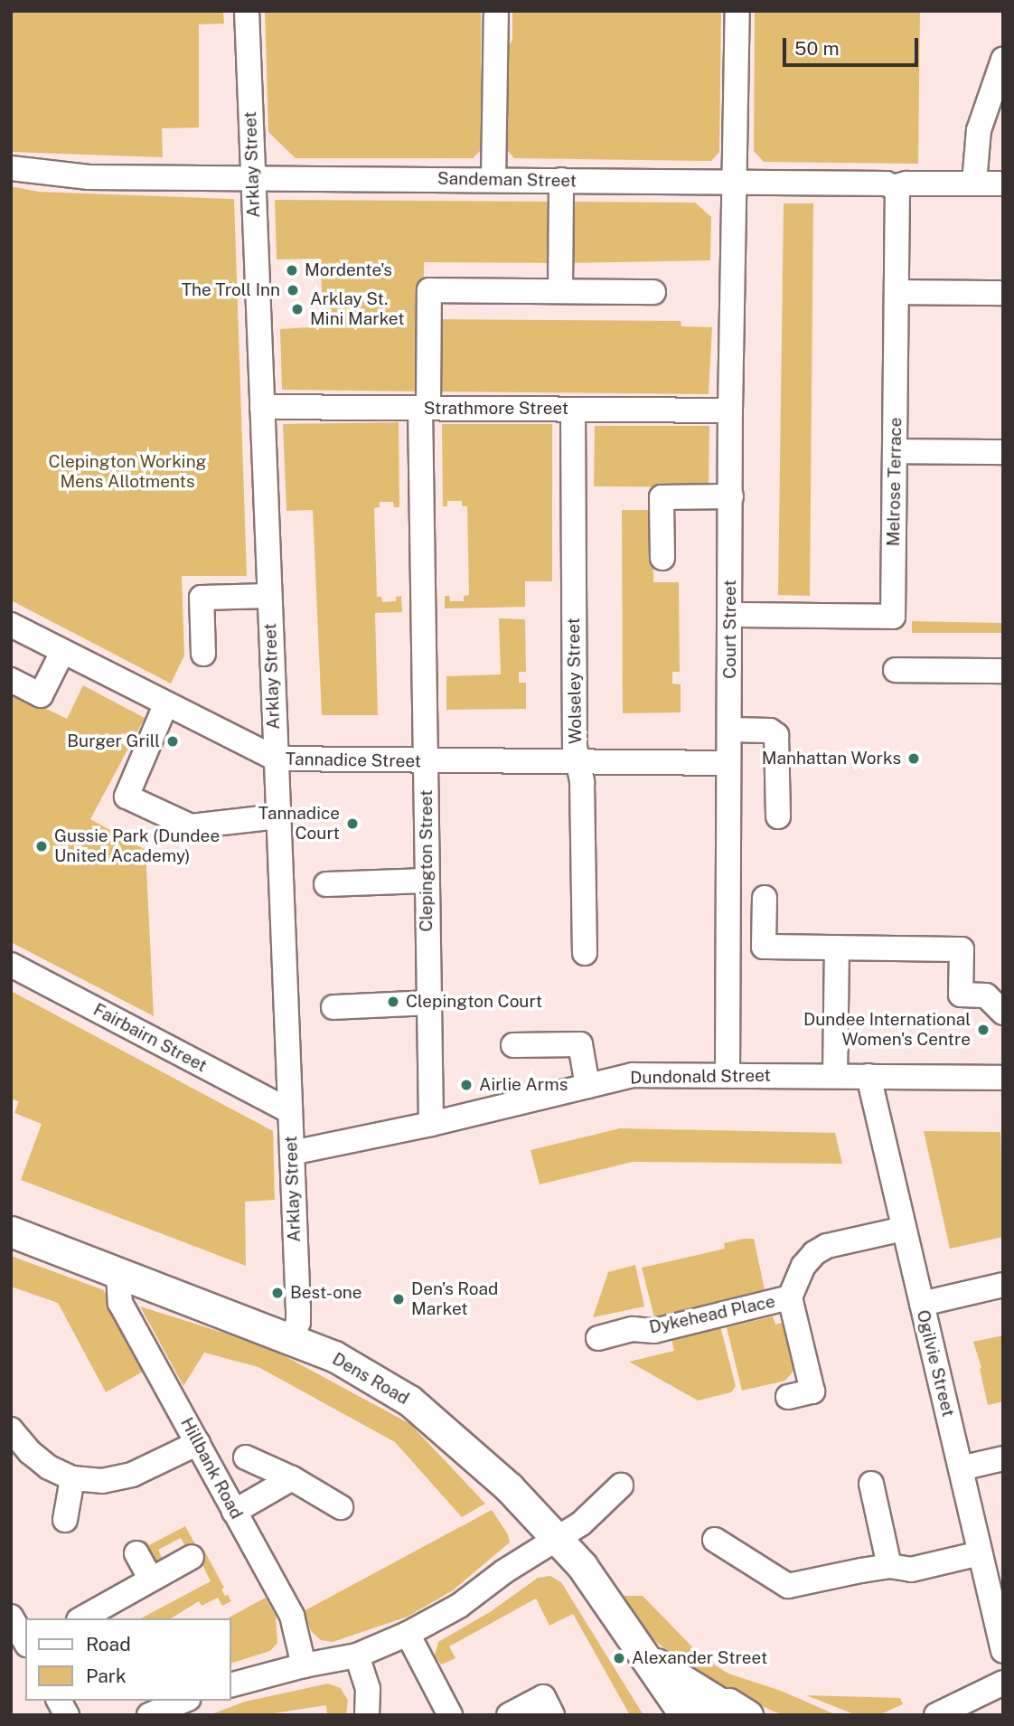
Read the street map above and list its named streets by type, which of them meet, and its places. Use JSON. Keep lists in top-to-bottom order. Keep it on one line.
{"streets":{"main road":["Dens Road"],"street":["Arklay Street","Sandeman Street","Strathmore Street","Melrose Terrace","Court Street","Wolseley Street","Tannadice Street","Clepington Street","Fairbairn Street","Dundonald Street","Dykehead Place","Ogilvie Street","Hillbank Road"]},"crossings":[["Arklay Street","Sandeman Street"],["Arklay Street","Strathmore Street"],["Arklay Street","Tannadice Street"],["Arklay Street","Fairbairn Street"],["Arklay Street","Dundonald Street"],["Arklay Street","Dens Road"],["Sandeman Street","Melrose Terrace"],["Sandeman Street","Court Street"],["Strathmore Street","Court Street"],["Strathmore Street","Wolseley Street"],["Strathmore Street","Clepington Street"],["Melrose Terrace","Court Street"],["Court Street","Tannadice Street"],["Court Street","Dundonald Street"],["Wolseley Street","Tannadice Street"],["Tannadice Street","Clepington Street"],["Clepington Street","Dundonald Street"],["Dundonald Street","Ogilvie Street"],["Dykehead Place","Ogilvie Street"],["Dens Road","Hillbank Road"]],"parks":["Clepington Working Mens Allotments"],"places":["Mordente's","The Troll Inn","Arklay St. Mini Market","Burger Grill","Manhattan Works","Tannadice Court","Gussie Park (Dundee United Academy)","Clepington Court","Dundee International Women's Centre","Airlie Arms","Best-one","Den's Road Market","Alexander Street"],"legend":["Road","Park"],"scale_bar":"50 m"}
